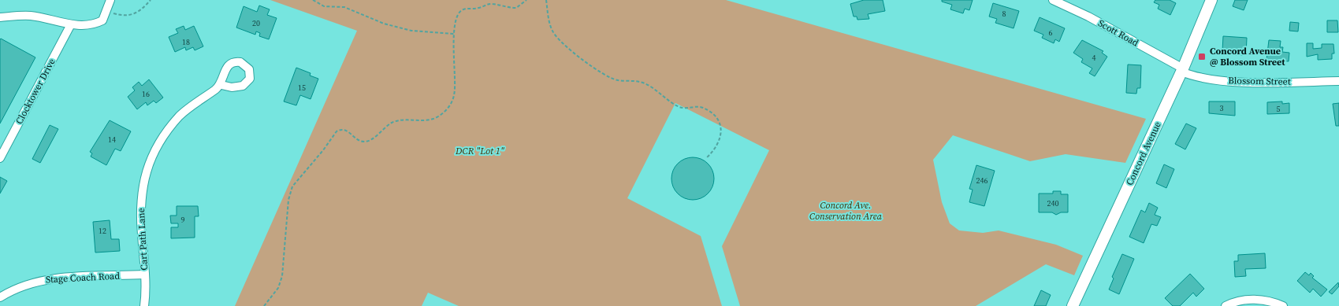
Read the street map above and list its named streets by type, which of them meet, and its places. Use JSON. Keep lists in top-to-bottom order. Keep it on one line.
{"streets":{"main road":["Concord Avenue"],"street":["Scott Road","Blossom Street","Clocktower Drive","Cart Path Lane","Stage Coach Road"]},"crossings":[["Scott Road","Blossom Street"],["Scott Road","Concord Avenue"],["Blossom Street","Concord Avenue"],["Cart Path Lane","Stage Coach Road"]],"parks":["DCR \"Lot 1\"","Concord Ave. Conservation Area"],"places":{"transit":["Concord Avenue @ Blossom Street"]},"house_numbers":["8","20","6","18","4","15","16","3","5","14","246","240","9","12"]}
